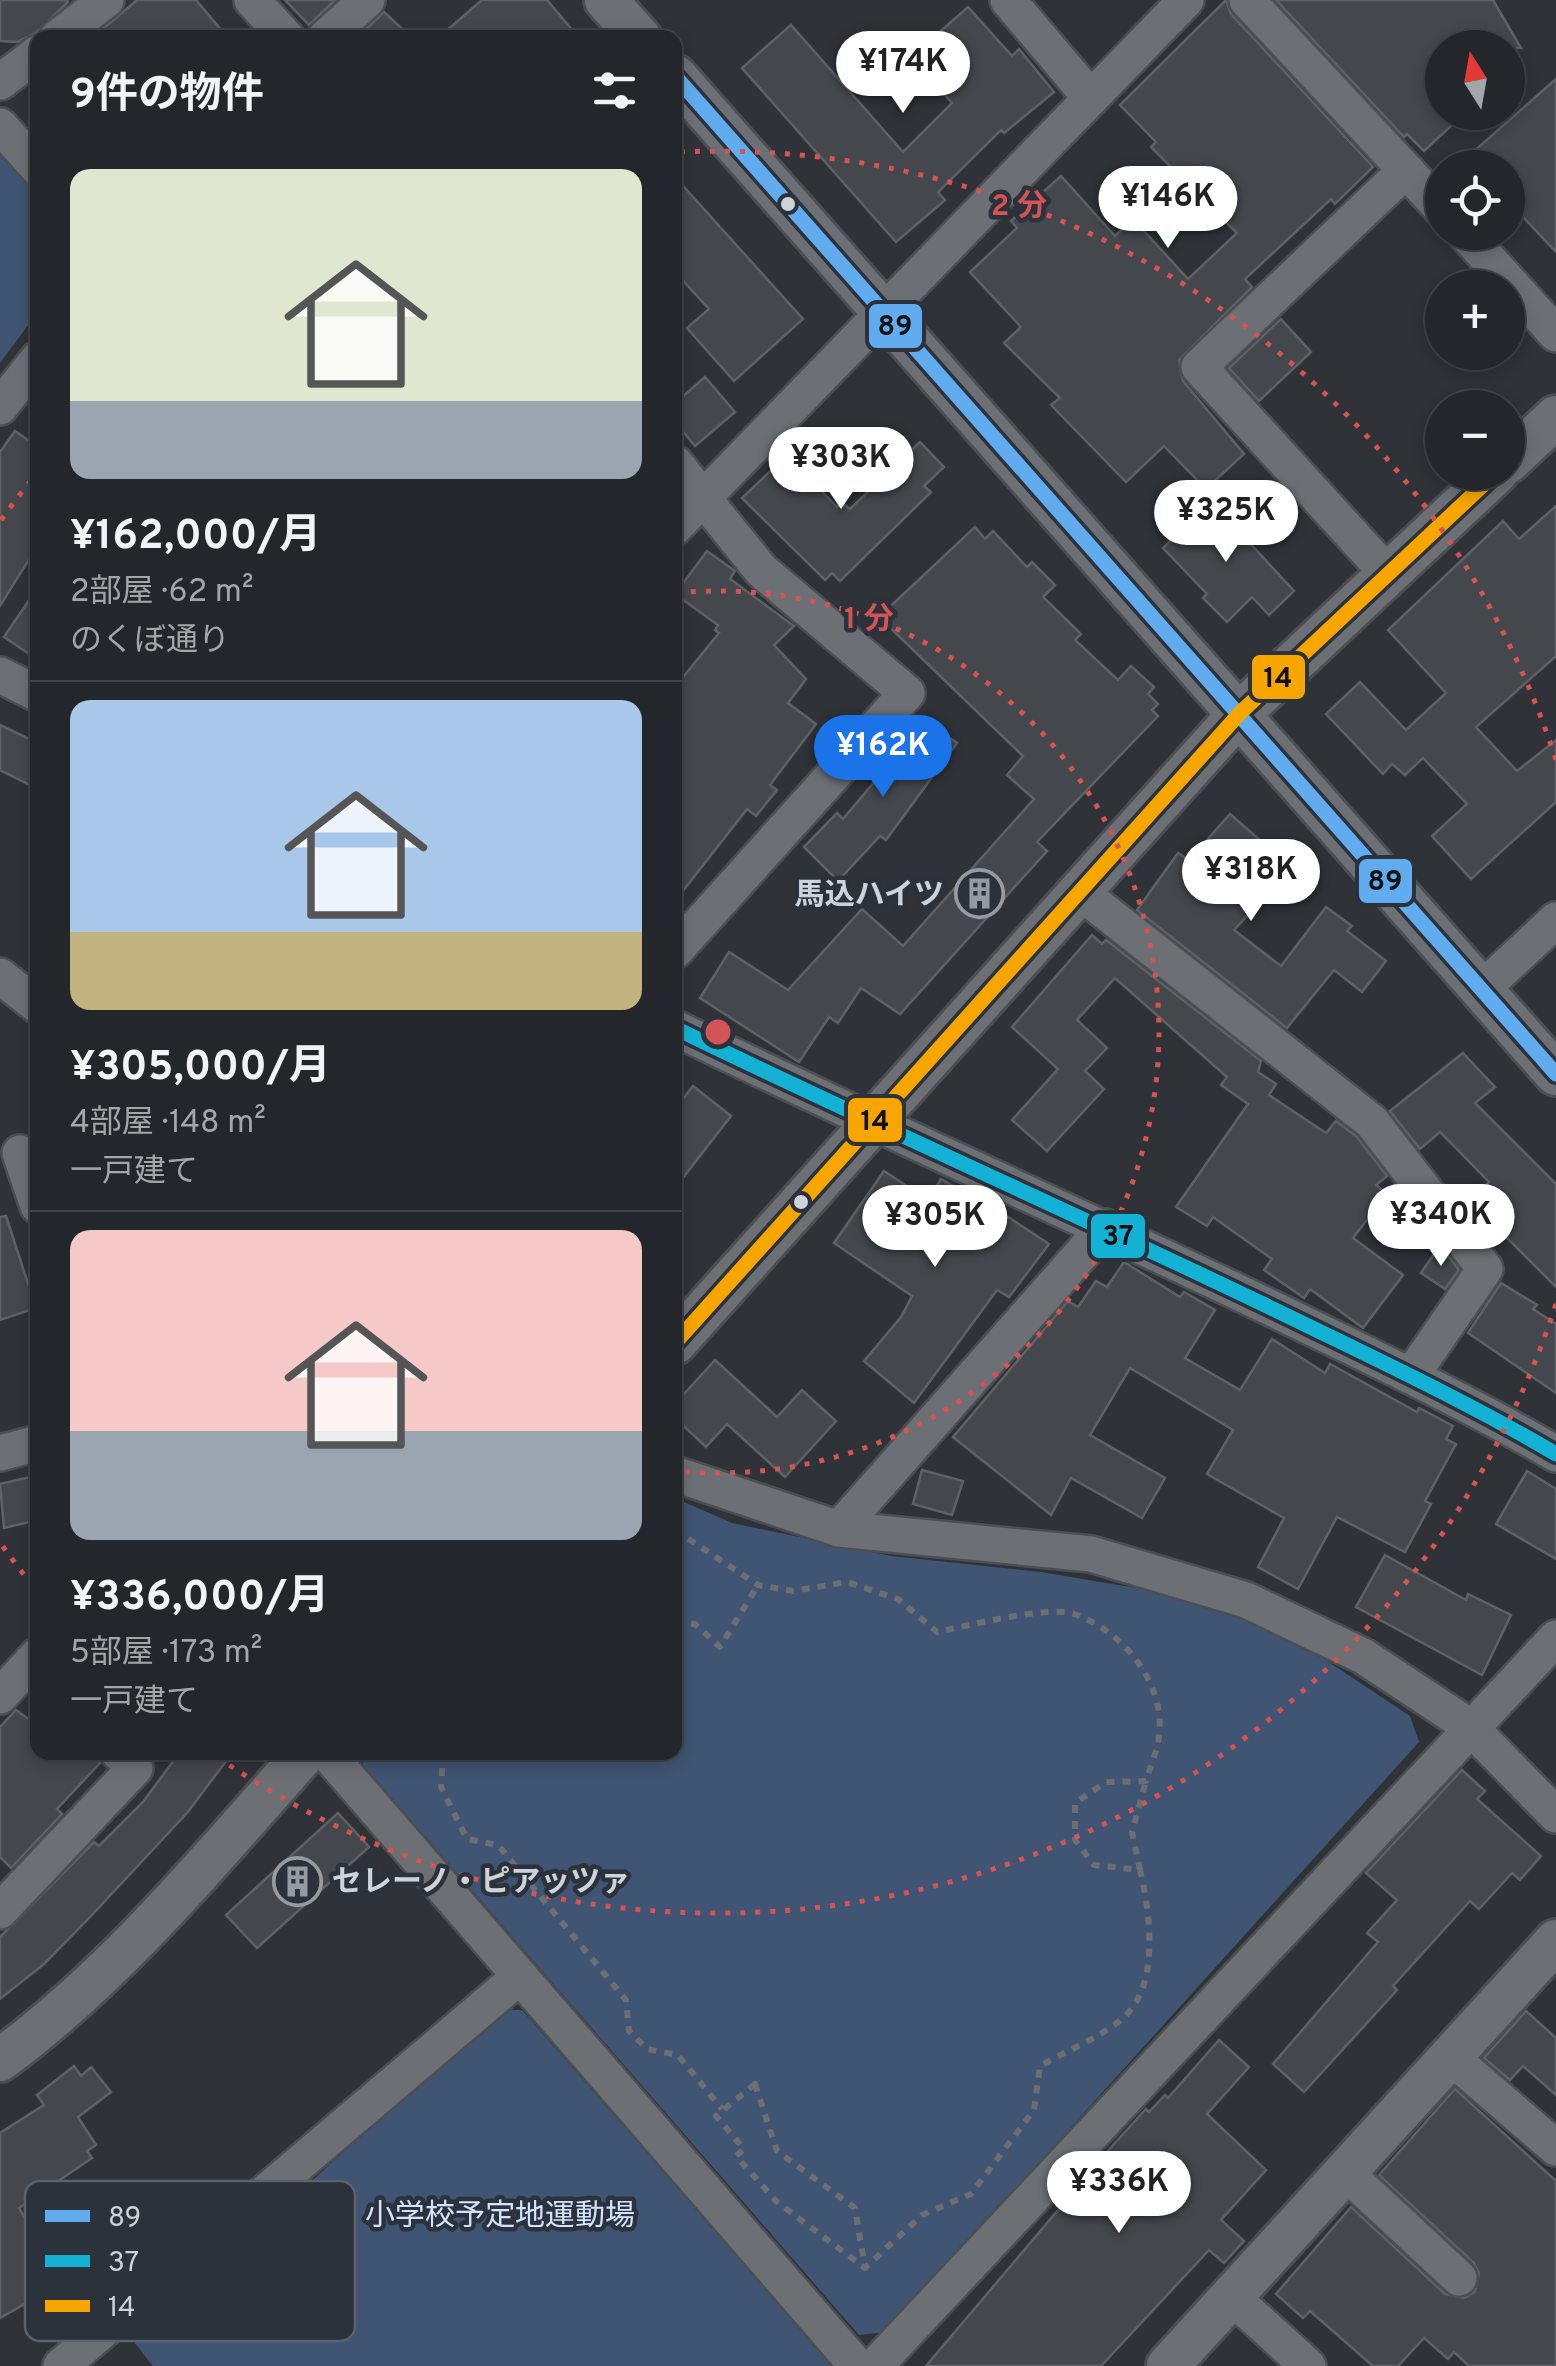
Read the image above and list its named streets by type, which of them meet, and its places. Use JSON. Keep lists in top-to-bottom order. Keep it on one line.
{"parks":["小学校予定地運動場"],"places":{"building":["馬込ハイツ","セレーノ・ピアッツァ"]},"lines":["transit line 89","transit line 14","transit line 37"],"legend":["89","37","14"],"north":"top","page":{"map_buttons":["+","−"],"heading":"9件の物件","price":["¥174K","¥146K","¥303K","¥325K","¥162K","¥318K","¥340K","¥305K","¥336K"],"list":[{"name":"¥162,000/月","note":"2部屋 · 62 m² · のくぼ通り"},{"name":"¥305,000/月","note":"4部屋 · 148 m² · 一戸建て"},{"name":"¥336,000/月","note":"5部屋 · 173 m² · 一戸建て"}]},"rings":["2 分","1 分"]}
